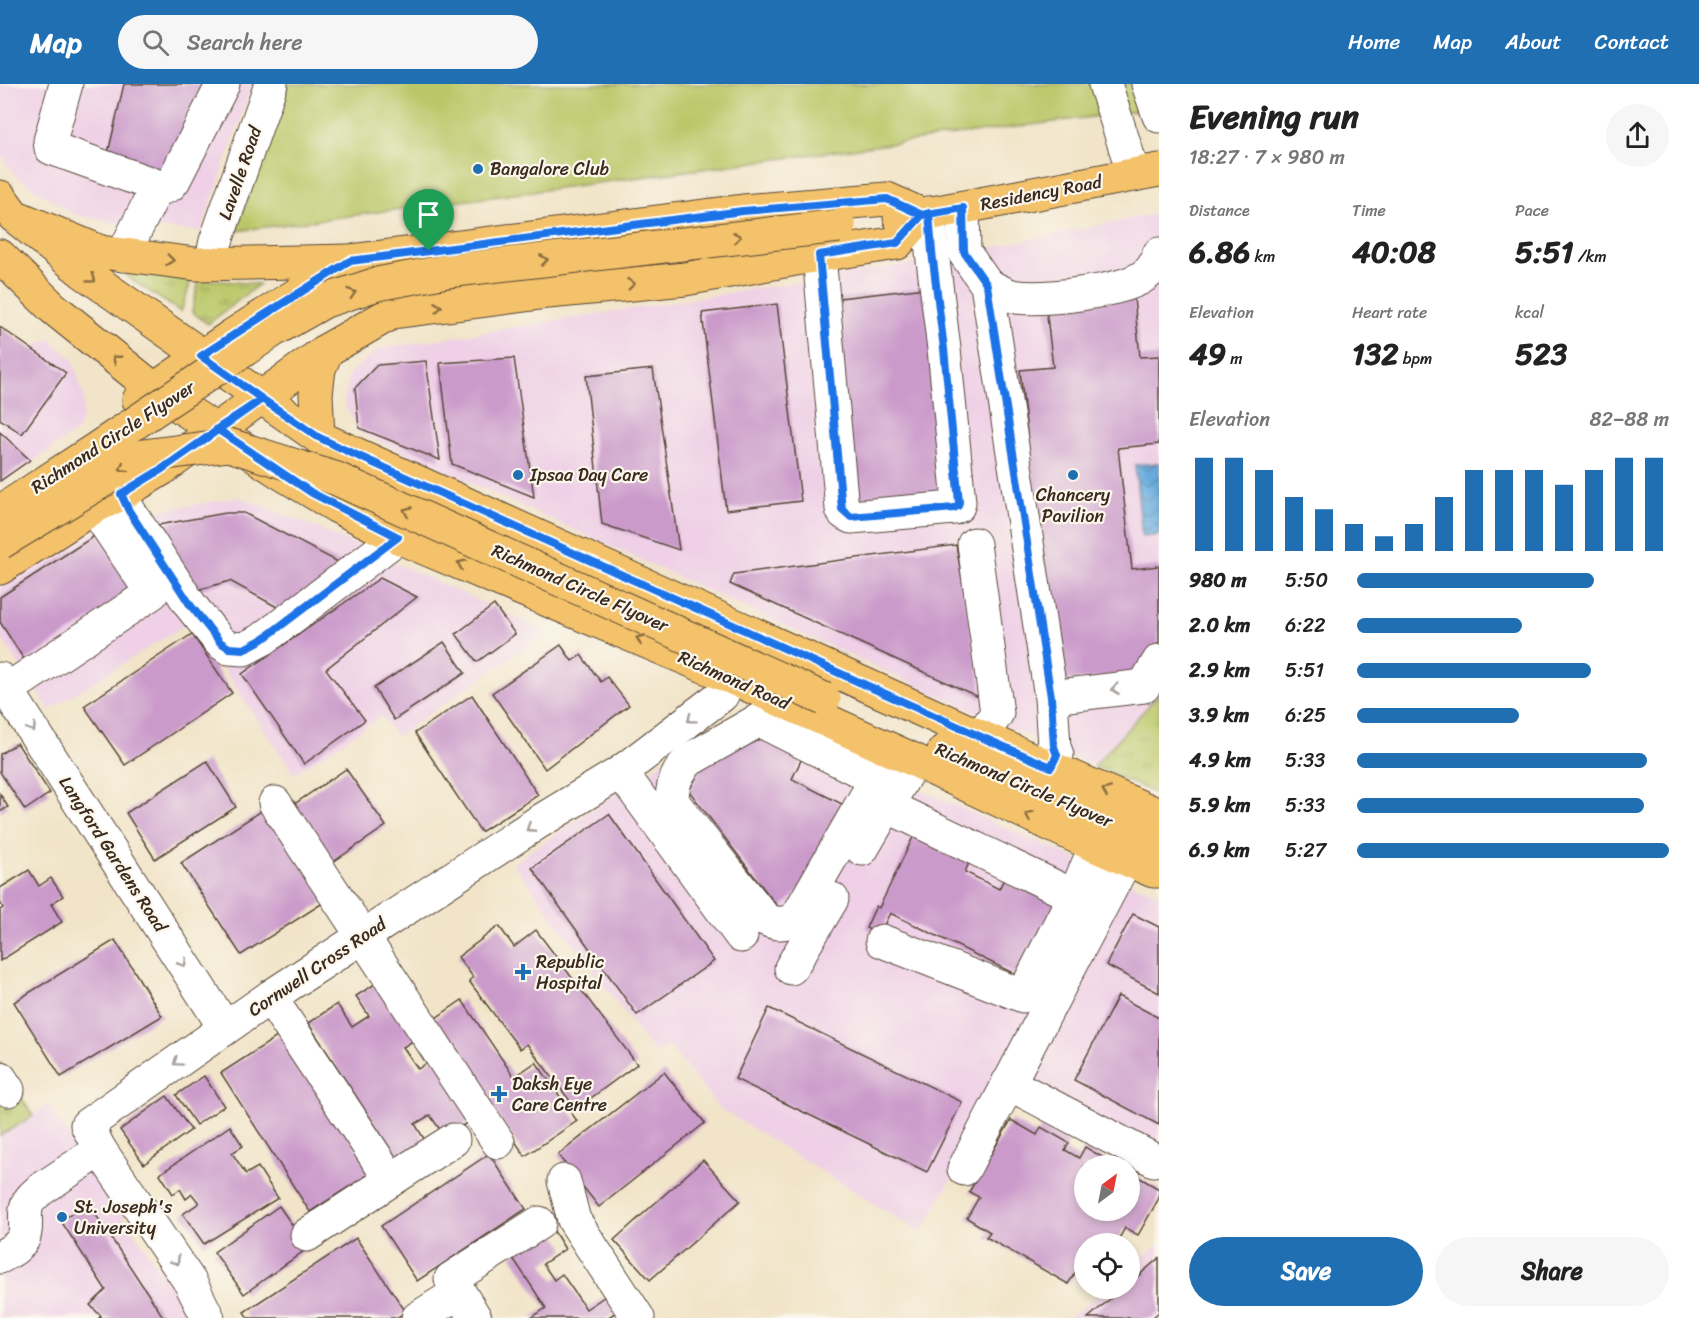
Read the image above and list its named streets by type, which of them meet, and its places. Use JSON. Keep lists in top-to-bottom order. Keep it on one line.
{"streets":{"main road":["Residency Road","Richmond Circle Flyover","Richmond Road"],"street":["Lavelle Road","Langford Gardens Road","Cornwell Cross Road"]},"crossings":[["Residency Road","Richmond Circle Flyover"],["Richmond Circle Flyover","Richmond Road"],["Richmond Road","Cornwell Cross Road"],["Langford Gardens Road","Cornwell Cross Road"]],"places":{"other":["Bangalore Club","Ipsaa Day Care","Chancery Pavilion","St. Joseph's University"],"health":["Republic Hospital","Daksh Eye Care Centre"]},"north":"top right","page":{"header":"Map","search":"Search here","nav":["Home","Map","About","Contact"],"heading":["Evening run","18:27 · 7 × 980 m"],"stats":[["Distance","6.86 km"],["Time","40:08"],["Pace","5:51 /km"],["Elevation","49 m"],["Heart rate","132 bpm"],["kcal","523"]],"chart":["Elevation","82–88 m"],"list":[{"name":"980 m","note":"5:50"},{"name":"2.0 km","note":"6:22"},{"name":"2.9 km","note":"5:51"},{"name":"3.9 km","note":"6:25"},{"name":"4.9 km","note":"5:33"},{"name":"5.9 km","note":"5:33"},{"name":"6.9 km","note":"5:27"}],"buttons":["Save","Share"]}}
